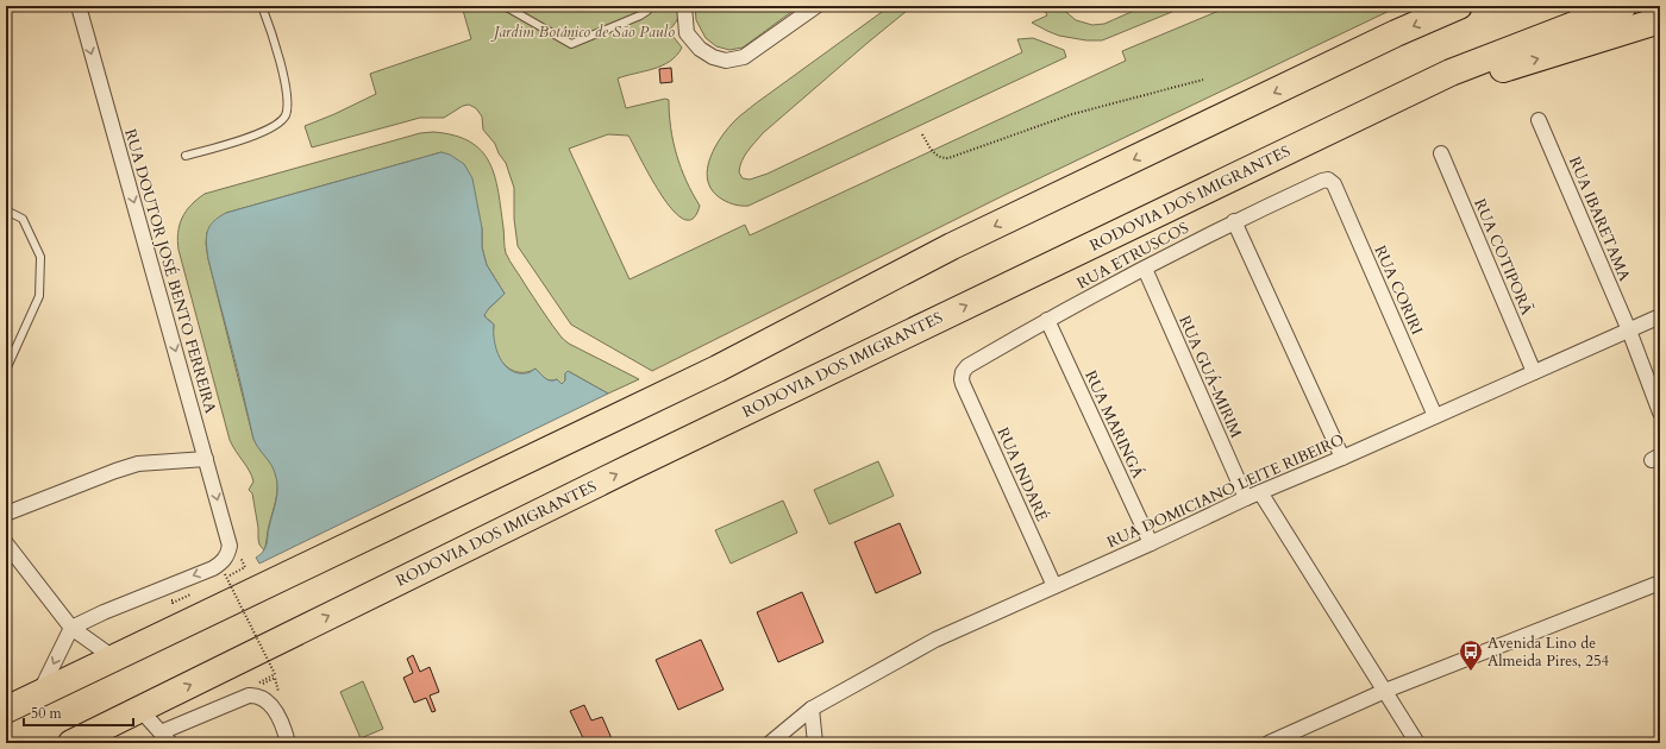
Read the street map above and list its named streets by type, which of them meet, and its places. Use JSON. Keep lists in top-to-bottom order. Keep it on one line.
{"streets":{"highway":["RODOVIA DOS IMIGRANTES"],"street":["RUA IBARETAMA","RUA ETRUSCOS","RUA COTIPORÃ","RUA DOUTOR JOSÉ BENTO FERREIRA","RUA CORIRI","RUA GUÁ-MIRIM","RUA MARINGÁ","RUA INDARÉ","RUA DOMICIANO LEITE RIBEIRO"]},"crossings":[["RUA IBARETAMA","RUA DOMICIANO LEITE RIBEIRO"],["RUA ETRUSCOS","RUA CORIRI"],["RUA ETRUSCOS","RUA GUÁ-MIRIM"],["RUA ETRUSCOS","RUA MARINGÁ"],["RUA ETRUSCOS","RUA INDARÉ"],["RUA COTIPORÃ","RUA DOMICIANO LEITE RIBEIRO"],["RUA CORIRI","RUA DOMICIANO LEITE RIBEIRO"],["RUA GUÁ-MIRIM","RUA DOMICIANO LEITE RIBEIRO"],["RUA MARINGÁ","RUA DOMICIANO LEITE RIBEIRO"],["RUA INDARÉ","RUA DOMICIANO LEITE RIBEIRO"]],"one_way":["RUA DOUTOR JOSÉ BENTO FERREIRA"],"parks":["Jardim Botânico de São Paulo"],"places":{"bus stop":["Avenida Lino de Almeida Pires, 254"]},"scale_bar":"50 m"}
